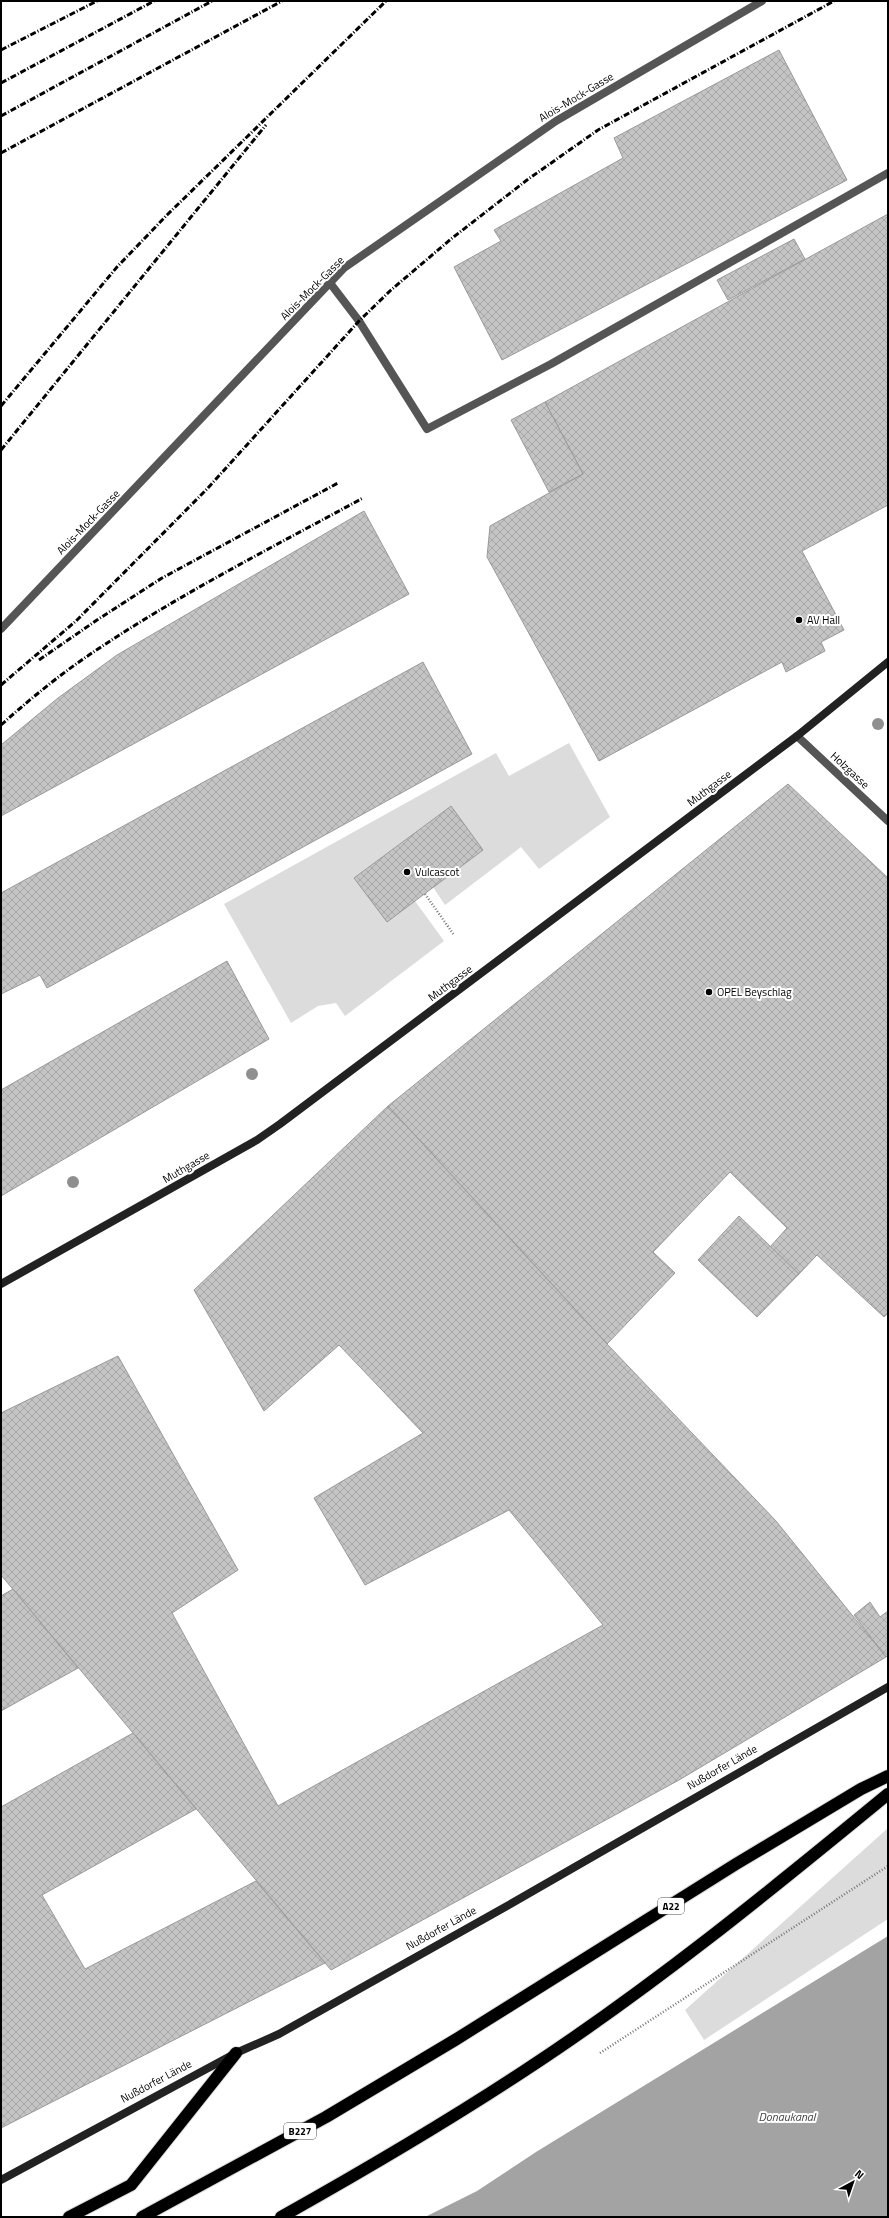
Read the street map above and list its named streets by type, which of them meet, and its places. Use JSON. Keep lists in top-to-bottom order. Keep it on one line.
{"streets":{"highway":["A22","B227"],"street":["Alois-Mock-Gasse","Holzgasse","Muthgasse","Nußdorfer Lände"]},"crossings":[["Holzgasse","Muthgasse"],["A22","B227"]],"water":["Donaukanal"],"places":["AV Hall","Vulcascot","OPEL Beyschlag"],"north":"top right"}
